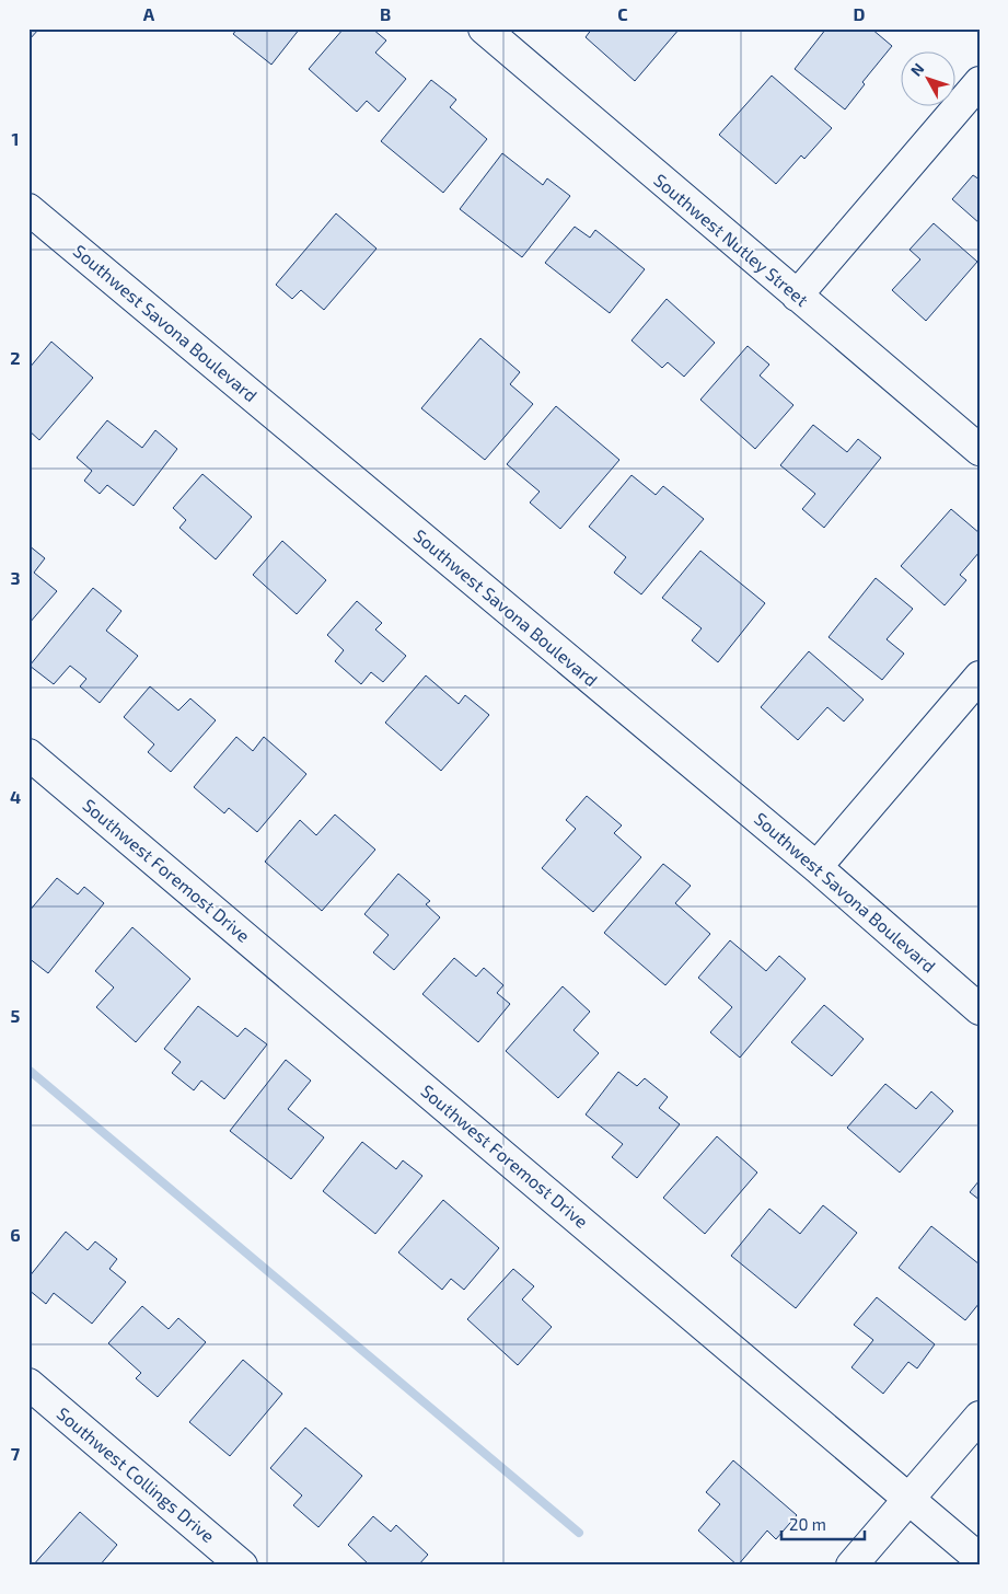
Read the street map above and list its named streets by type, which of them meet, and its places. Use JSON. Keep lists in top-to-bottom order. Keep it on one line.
{"streets":{"street":["Southwest Nutley Street","Southwest Savona Boulevard","Southwest Foremost Drive","Southwest Collings Drive"]},"scale_bar":"20 m","north":"top left","grid":{"columns":["A","B","C","D"],"rows":["1","2","3","4","5","6","7"]}}
